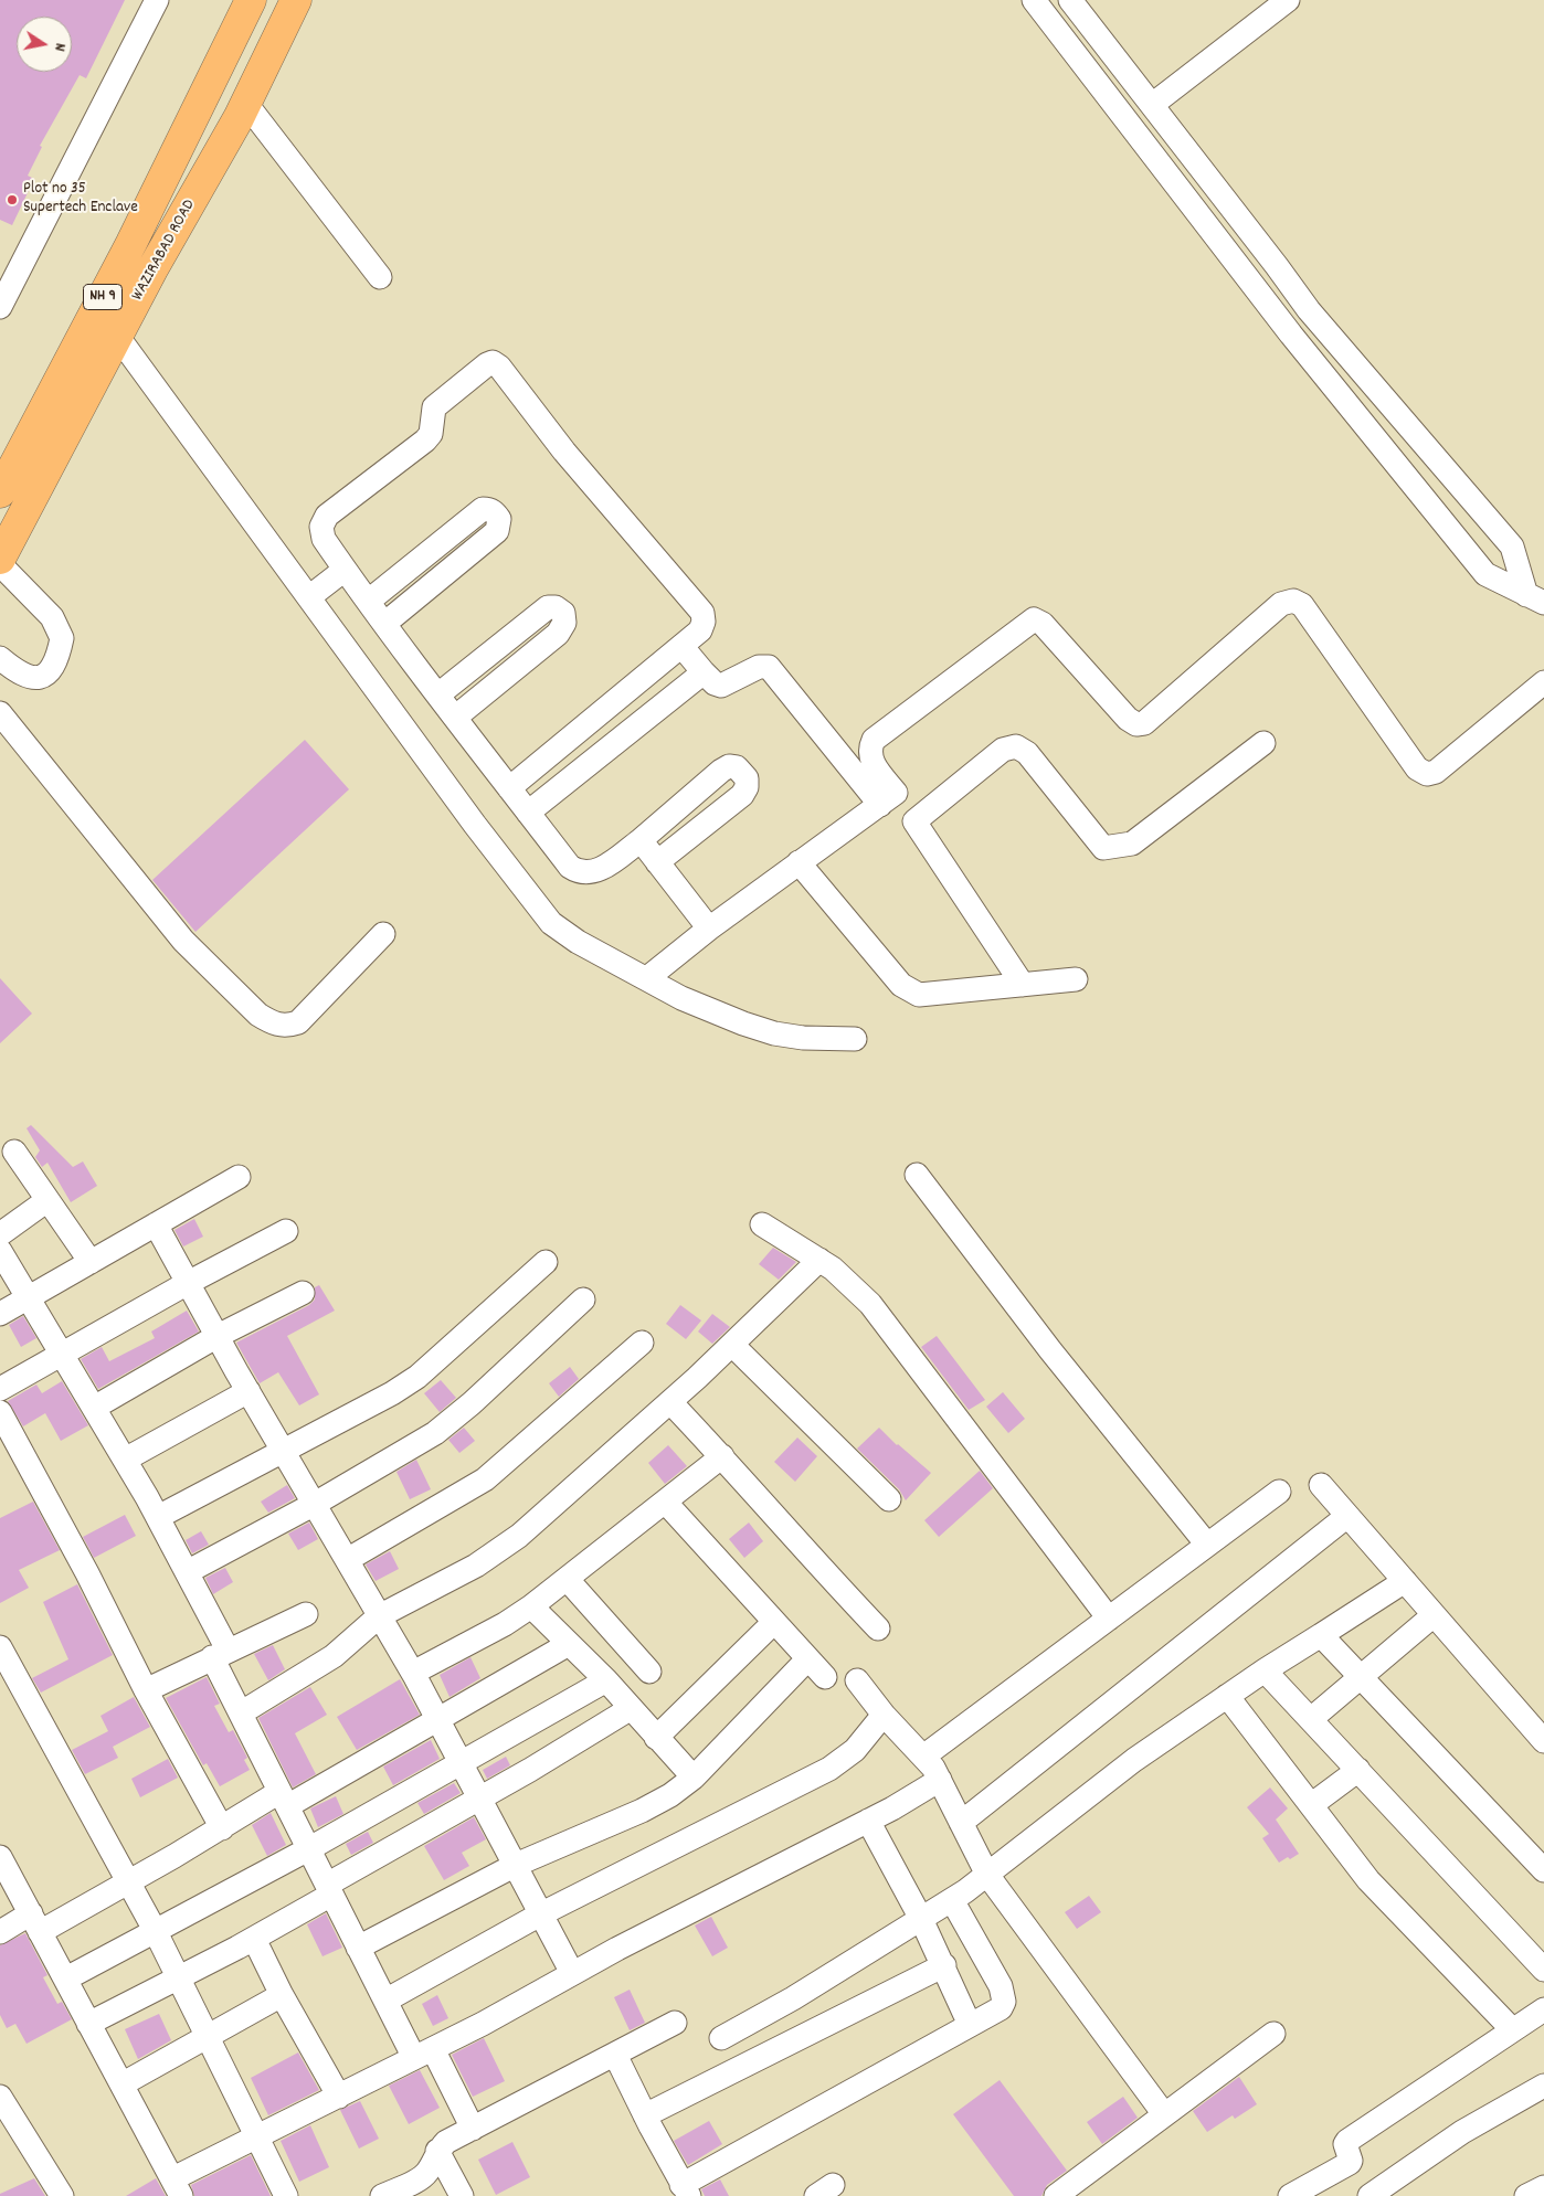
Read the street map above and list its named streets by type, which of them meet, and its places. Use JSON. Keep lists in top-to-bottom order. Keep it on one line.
{"streets":{"highway":["WAZIRABAD ROAD","NH 9"]},"places":["Plot no 35 Supertech Enclave"],"north":"right"}
